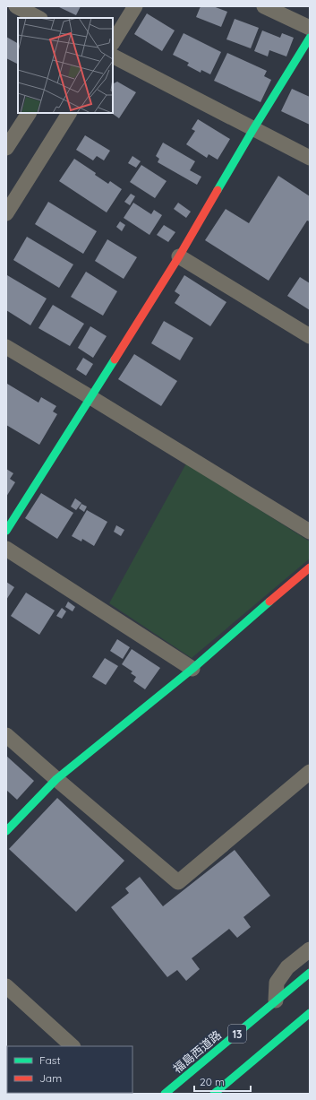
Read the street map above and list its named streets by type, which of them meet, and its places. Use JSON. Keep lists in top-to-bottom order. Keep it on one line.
{"streets":{"main road":["13","福島西道路"]},"legend":["Fast","Jam"],"scale_bar":"20 m"}
